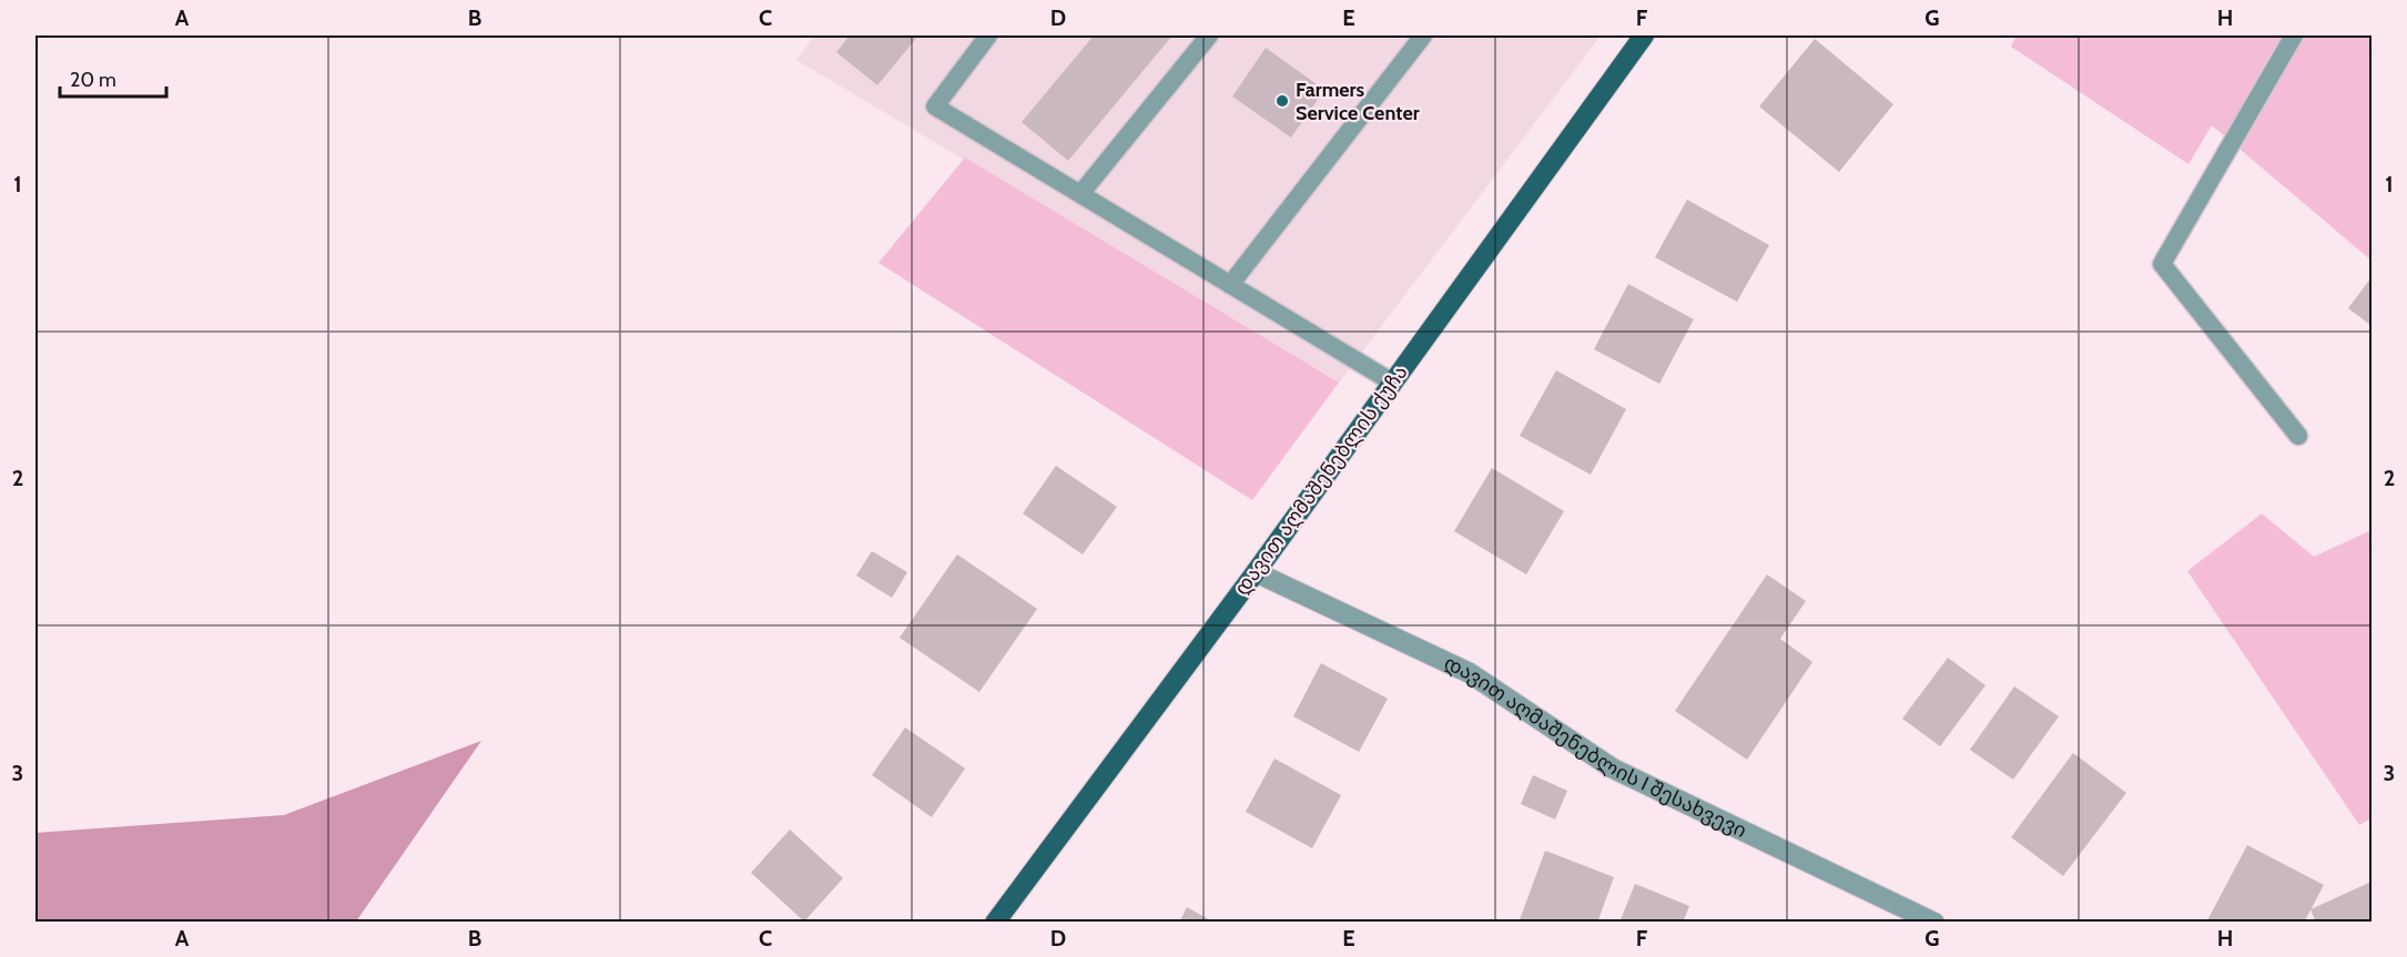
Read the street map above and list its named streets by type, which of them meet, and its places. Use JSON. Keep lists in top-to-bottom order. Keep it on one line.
{"streets":{"main road":["დავით აღმაშენებლის ქუჩა"],"street":["დავით აღმაშენებლის I შესახვევი"]},"crossings":[["დავით აღმაშენებლის ქუჩა","დავით აღმაშენებლის I შესახვევი"]],"places":["Farmers Service Center"],"scale_bar":"20 m","grid":{"columns":["A","B","C","D","E","F","G","H"],"rows":["1","2","3"]}}
